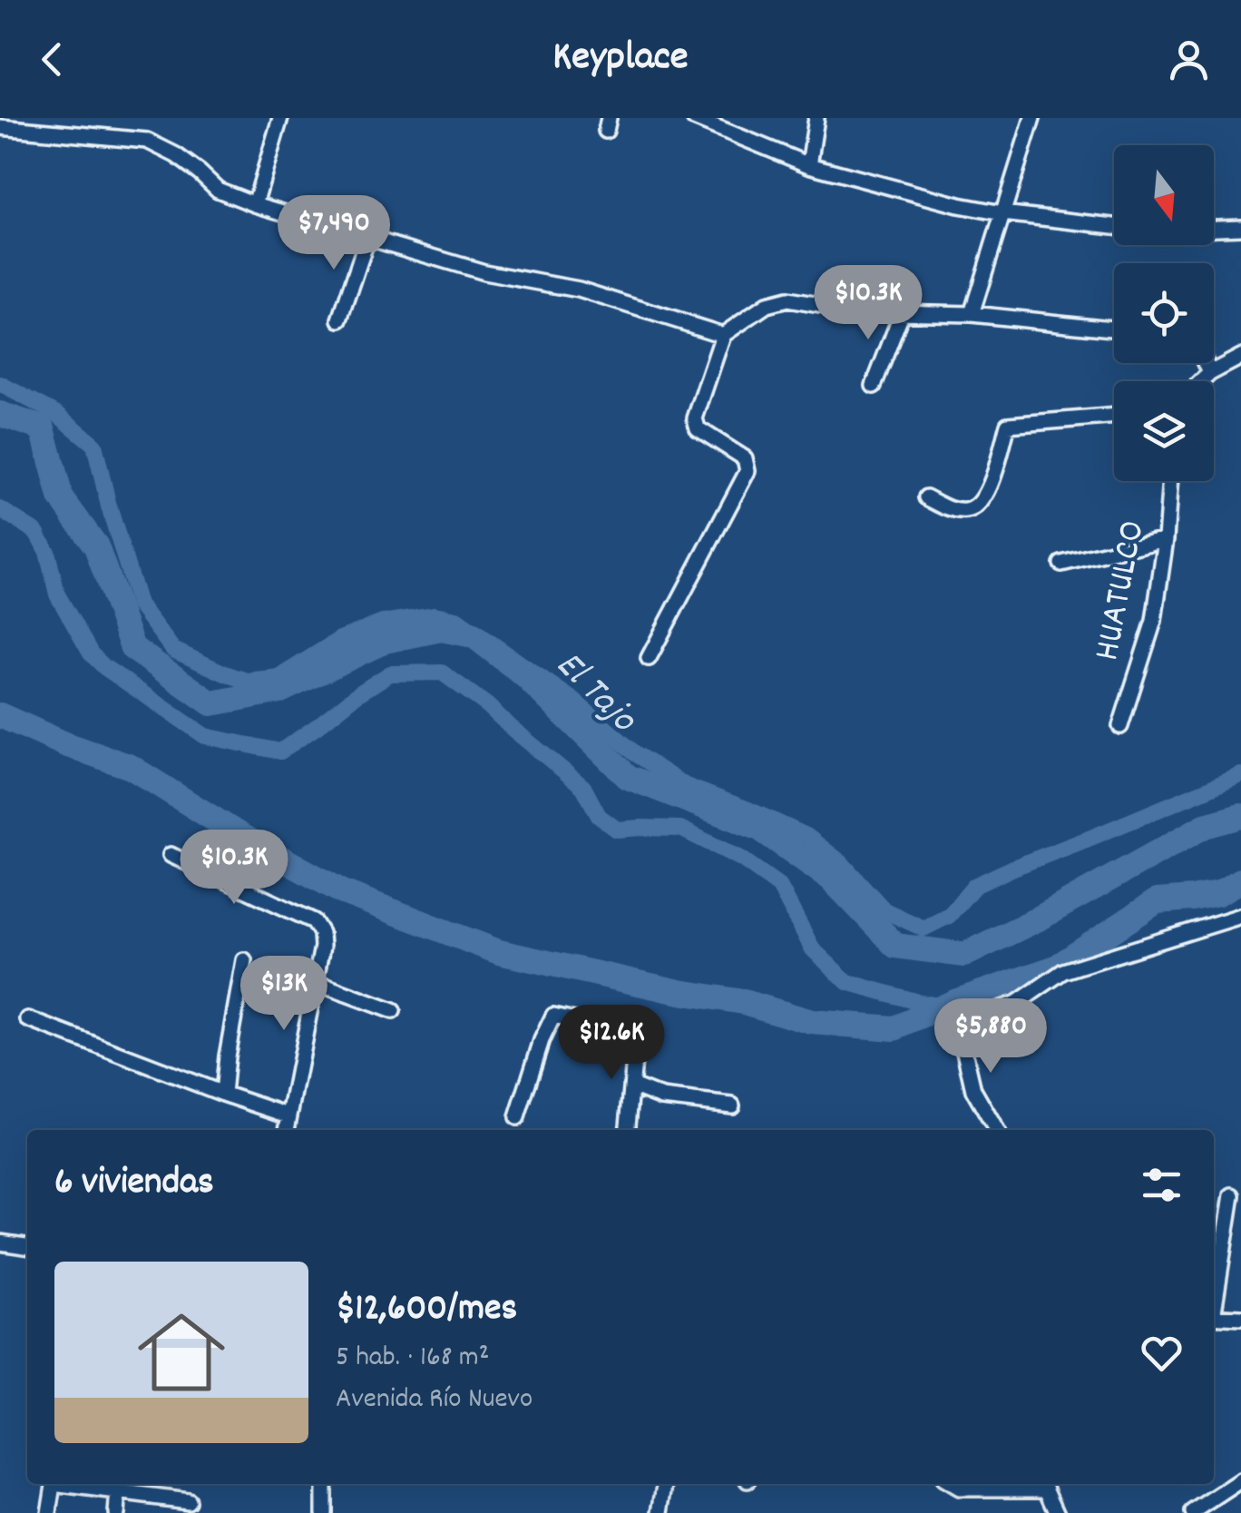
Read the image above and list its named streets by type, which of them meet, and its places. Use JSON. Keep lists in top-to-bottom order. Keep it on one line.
{"streets":{"street":["HUATULCO"]},"water":["El Tajo"],"north":"bottom","page":{"header":"Keyplace","price":["$7,490","$10.3K","$10.3K","$13K","$5,880","$12.6K"],"heading":"6 viviendas","list":[{"name":"$12,600/mes","note":"5 hab. · 168 m² · Avenida Río Nuevo"}]}}
